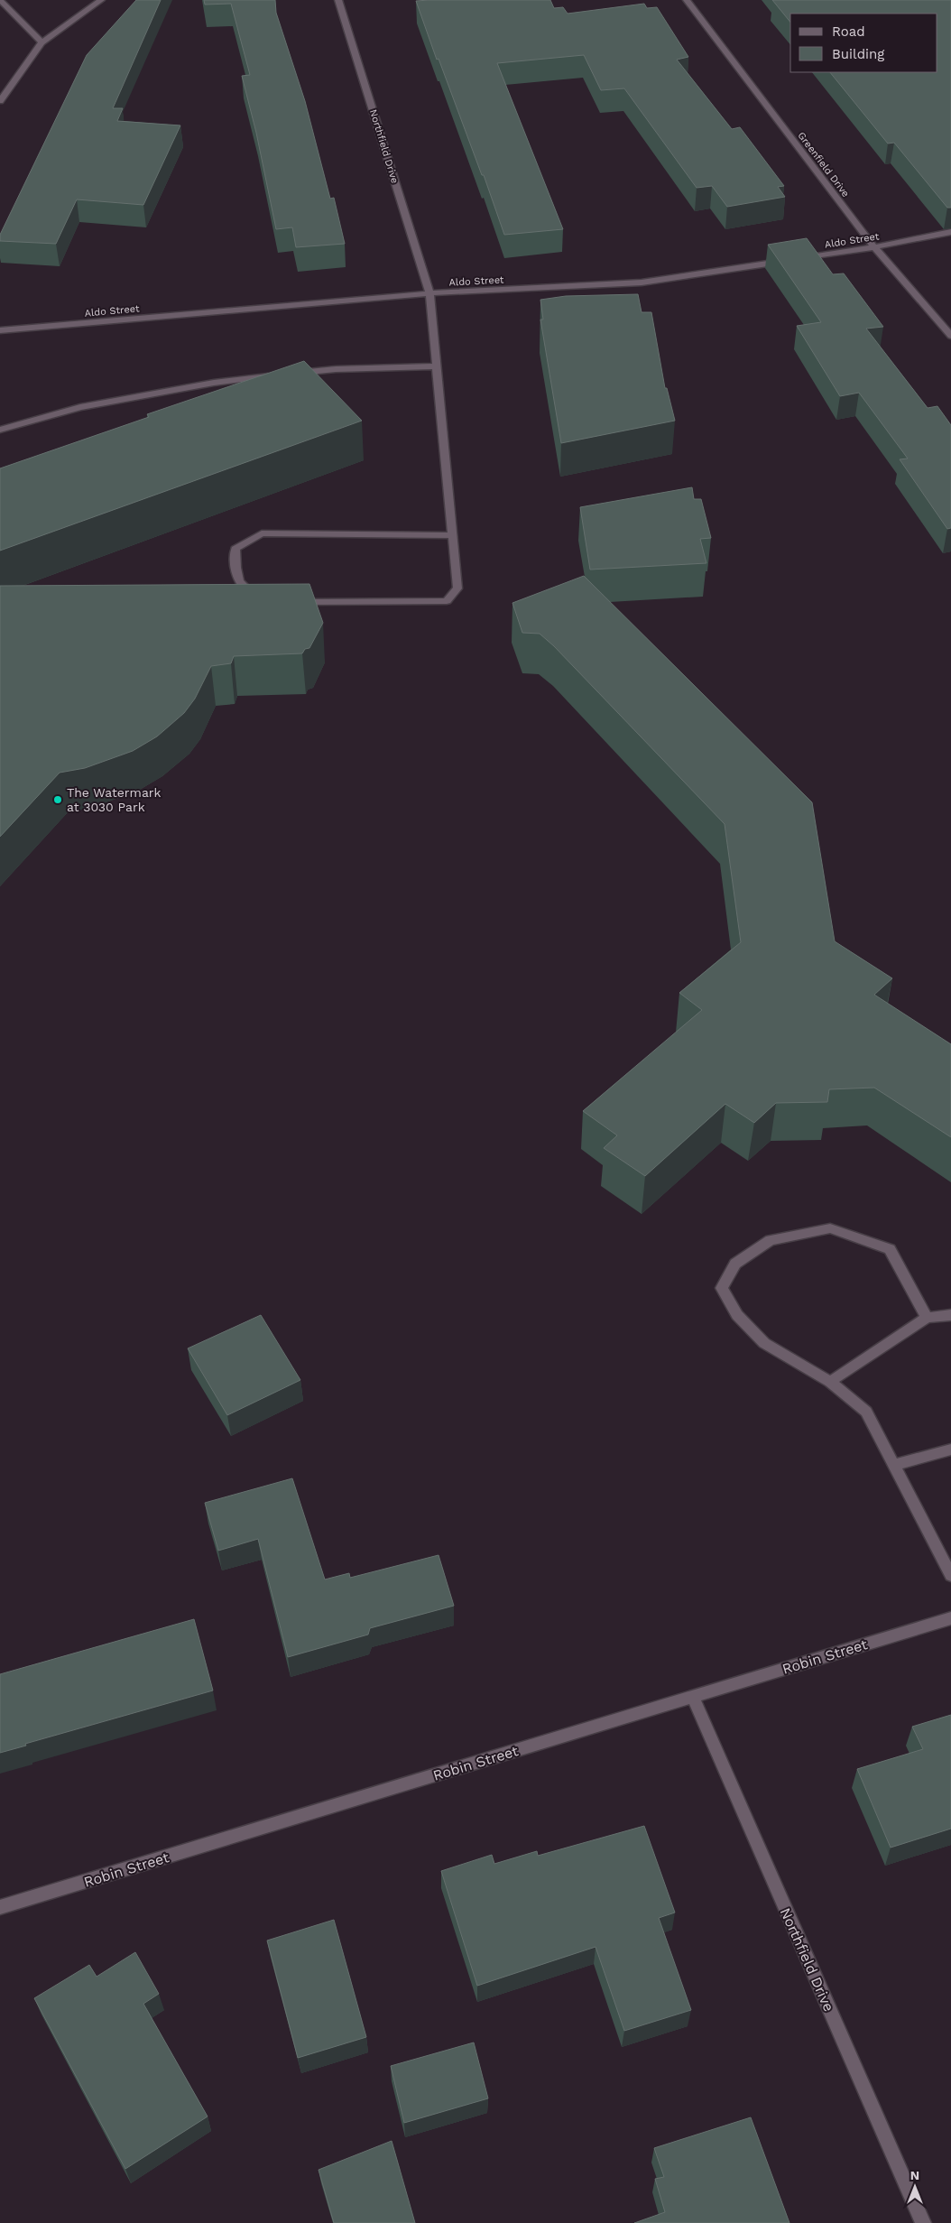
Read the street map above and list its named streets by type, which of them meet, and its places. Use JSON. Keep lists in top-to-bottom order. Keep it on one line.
{"streets":{"street":["Northfield Drive","Greenfield Drive","Aldo Street","Robin Street"]},"crossings":[["Northfield Drive","Aldo Street"],["Northfield Drive","Robin Street"],["Greenfield Drive","Aldo Street"]],"places":["The Watermark at 3030 Park"],"legend":["Road","Building"],"north":"top"}
